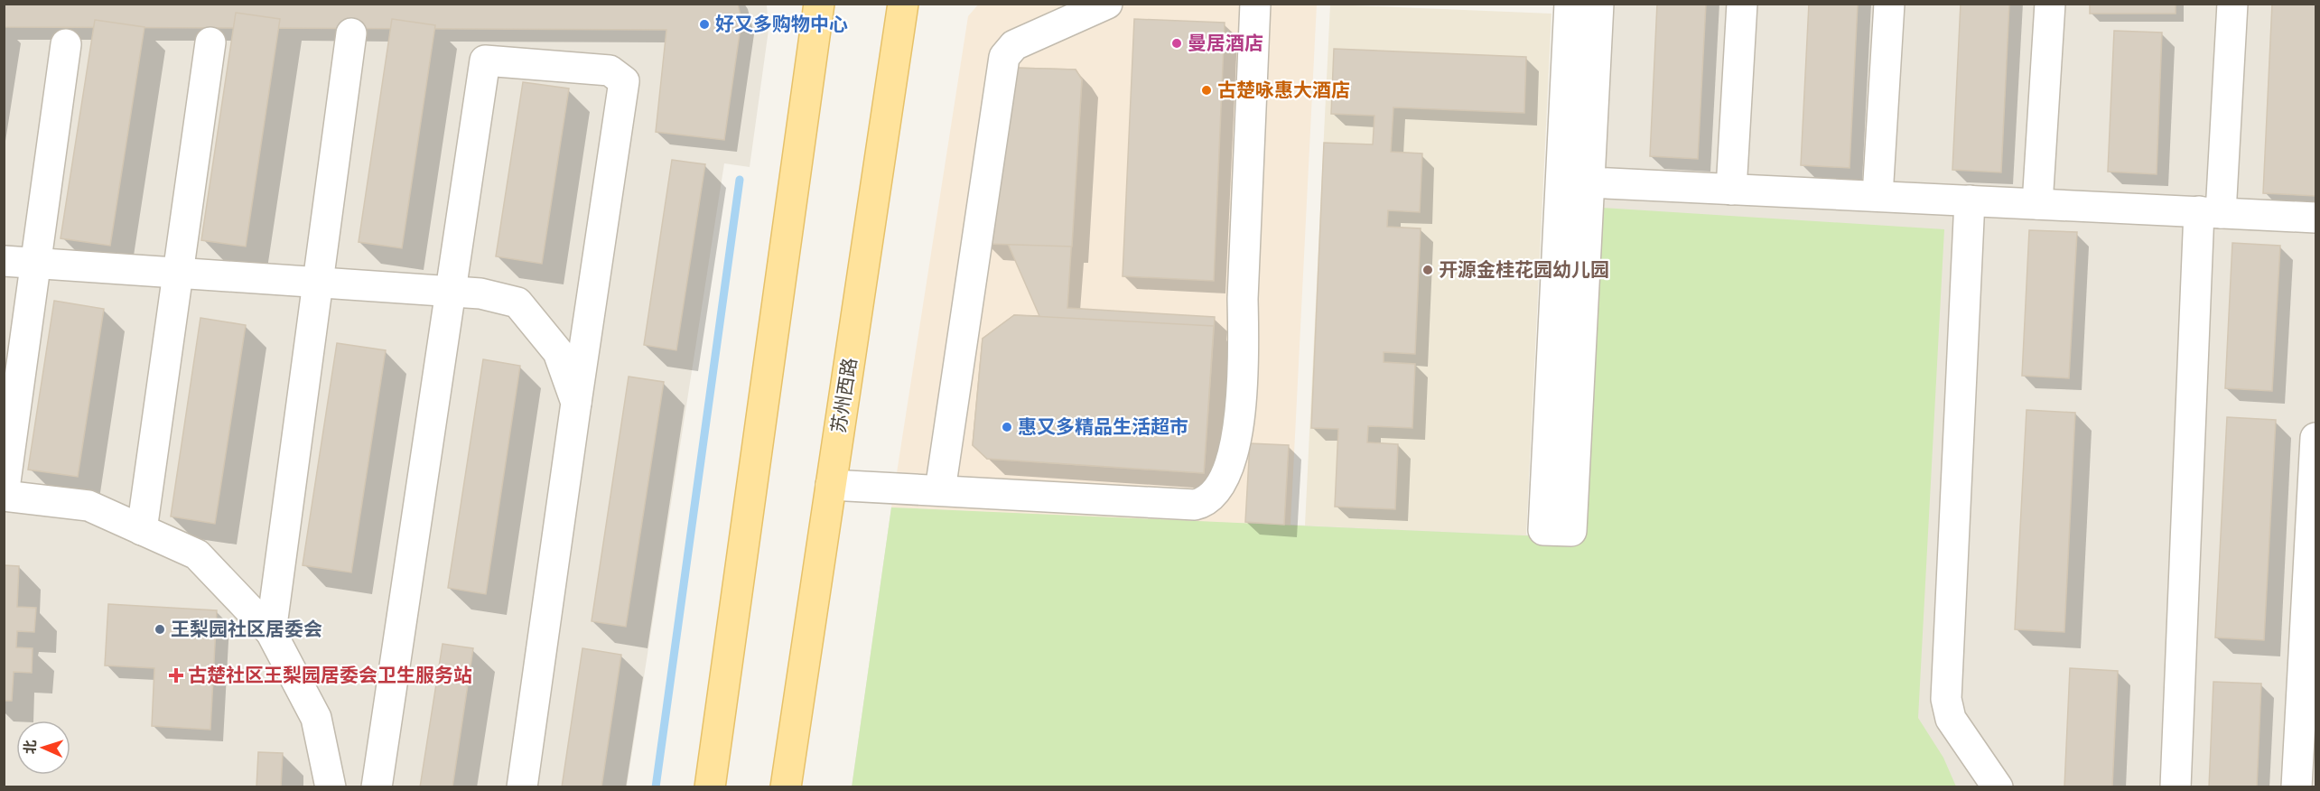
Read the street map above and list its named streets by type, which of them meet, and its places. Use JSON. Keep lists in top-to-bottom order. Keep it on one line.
{"streets":{"main road":["苏州西路"]},"places":{"other":["好又多购物中心","曼居酒店","古楚咏惠大酒店","开源金桂花园幼儿园","惠又多精品生活超市","王梨园社区居委会"],"health":["古楚社区王梨园居委会卫生服务站"]},"north":"left"}
